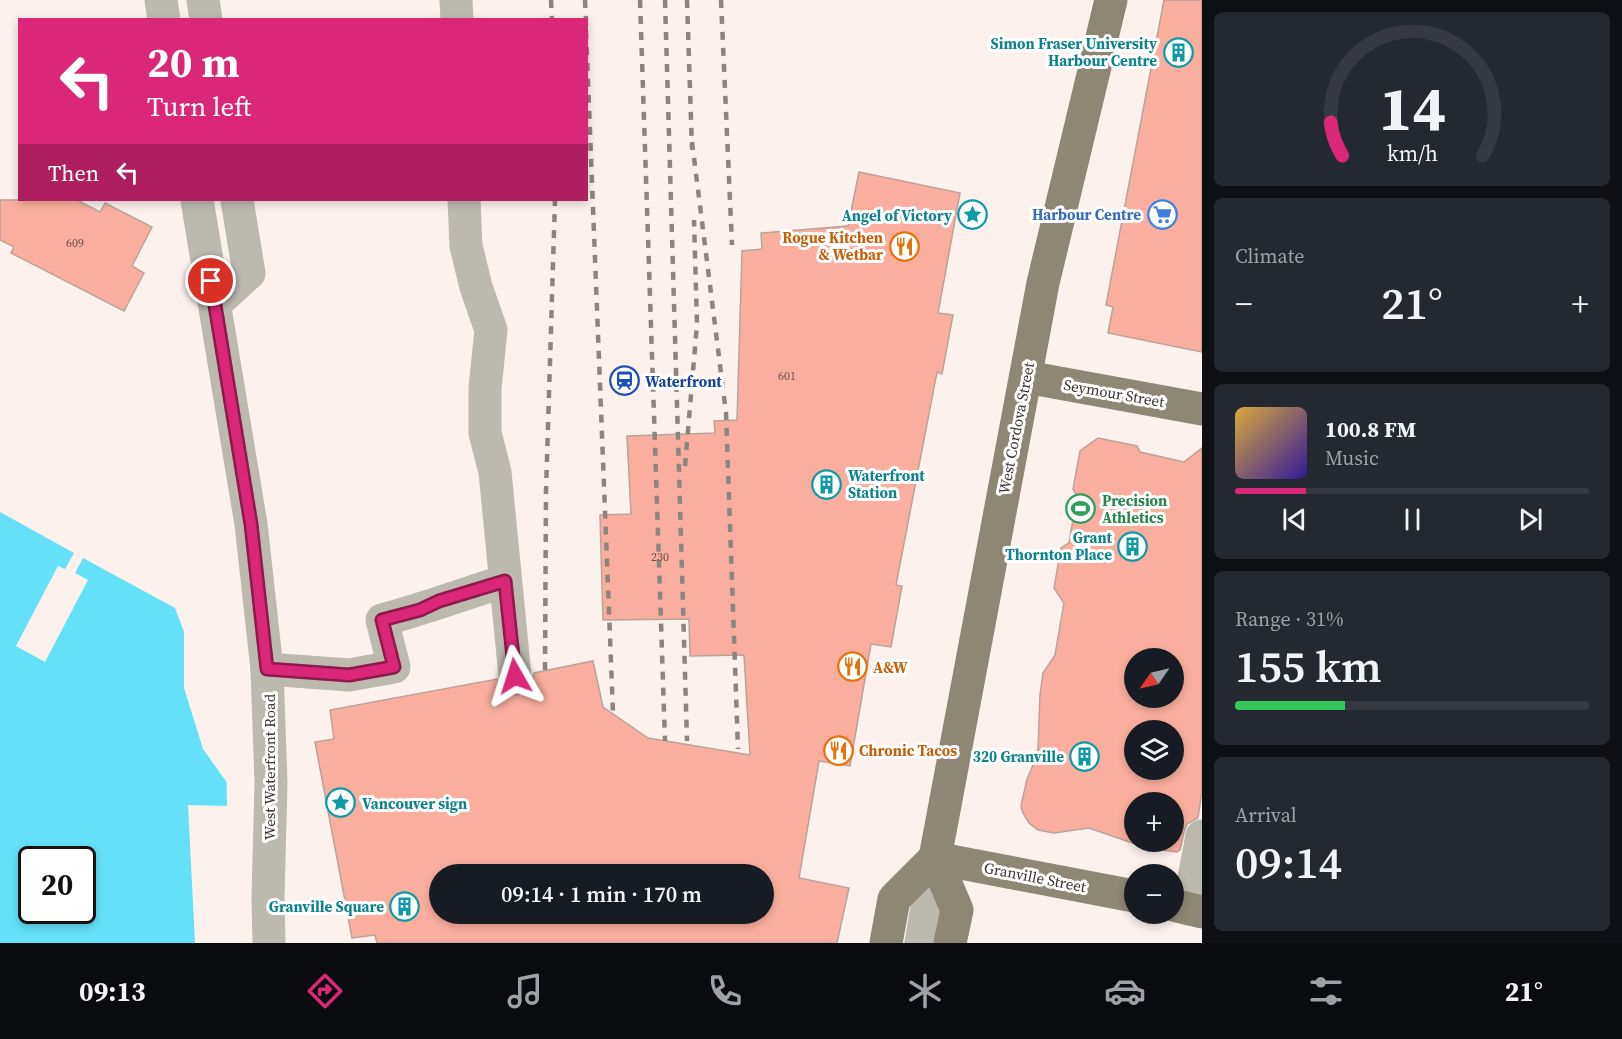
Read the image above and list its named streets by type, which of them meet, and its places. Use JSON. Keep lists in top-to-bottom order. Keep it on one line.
{"streets":{"main road":["Seymour Street","West Cordova Street","Granville Street"],"street":["West Waterfront Road"]},"crossings":[["Seymour Street","West Cordova Street"],["West Cordova Street","Granville Street"]],"places":{"building":["Simon Fraser University Harbour Centre","Waterfront Station","Grant Thornton Place","320 Granville","Granville Square"],"supermarket":["Harbour Centre"],"place":["Angel of Victory","Vancouver sign"],"restaurant":["Rogue Kitchen & Wetbar","A&W","Chronic Tacos"],"station":["Waterfront"],"sports":["Precision Athletics"]},"house_numbers":["609","601","230"],"north":"bottom left","page":{"turn":["20 m","Turn left"],"then":"Then","tile":["Climate",["Range · 31%","155 km"],["Arrival","09:14"]],"heat":["−","21°","+"],"song":["100.8 FM","Music"],"map_buttons":["+","−"],"limit":"20","trip":"09:14 · 1 min · 170 m","tabs":["09:13","21°"],"gauge":["14","km/h"]}}
